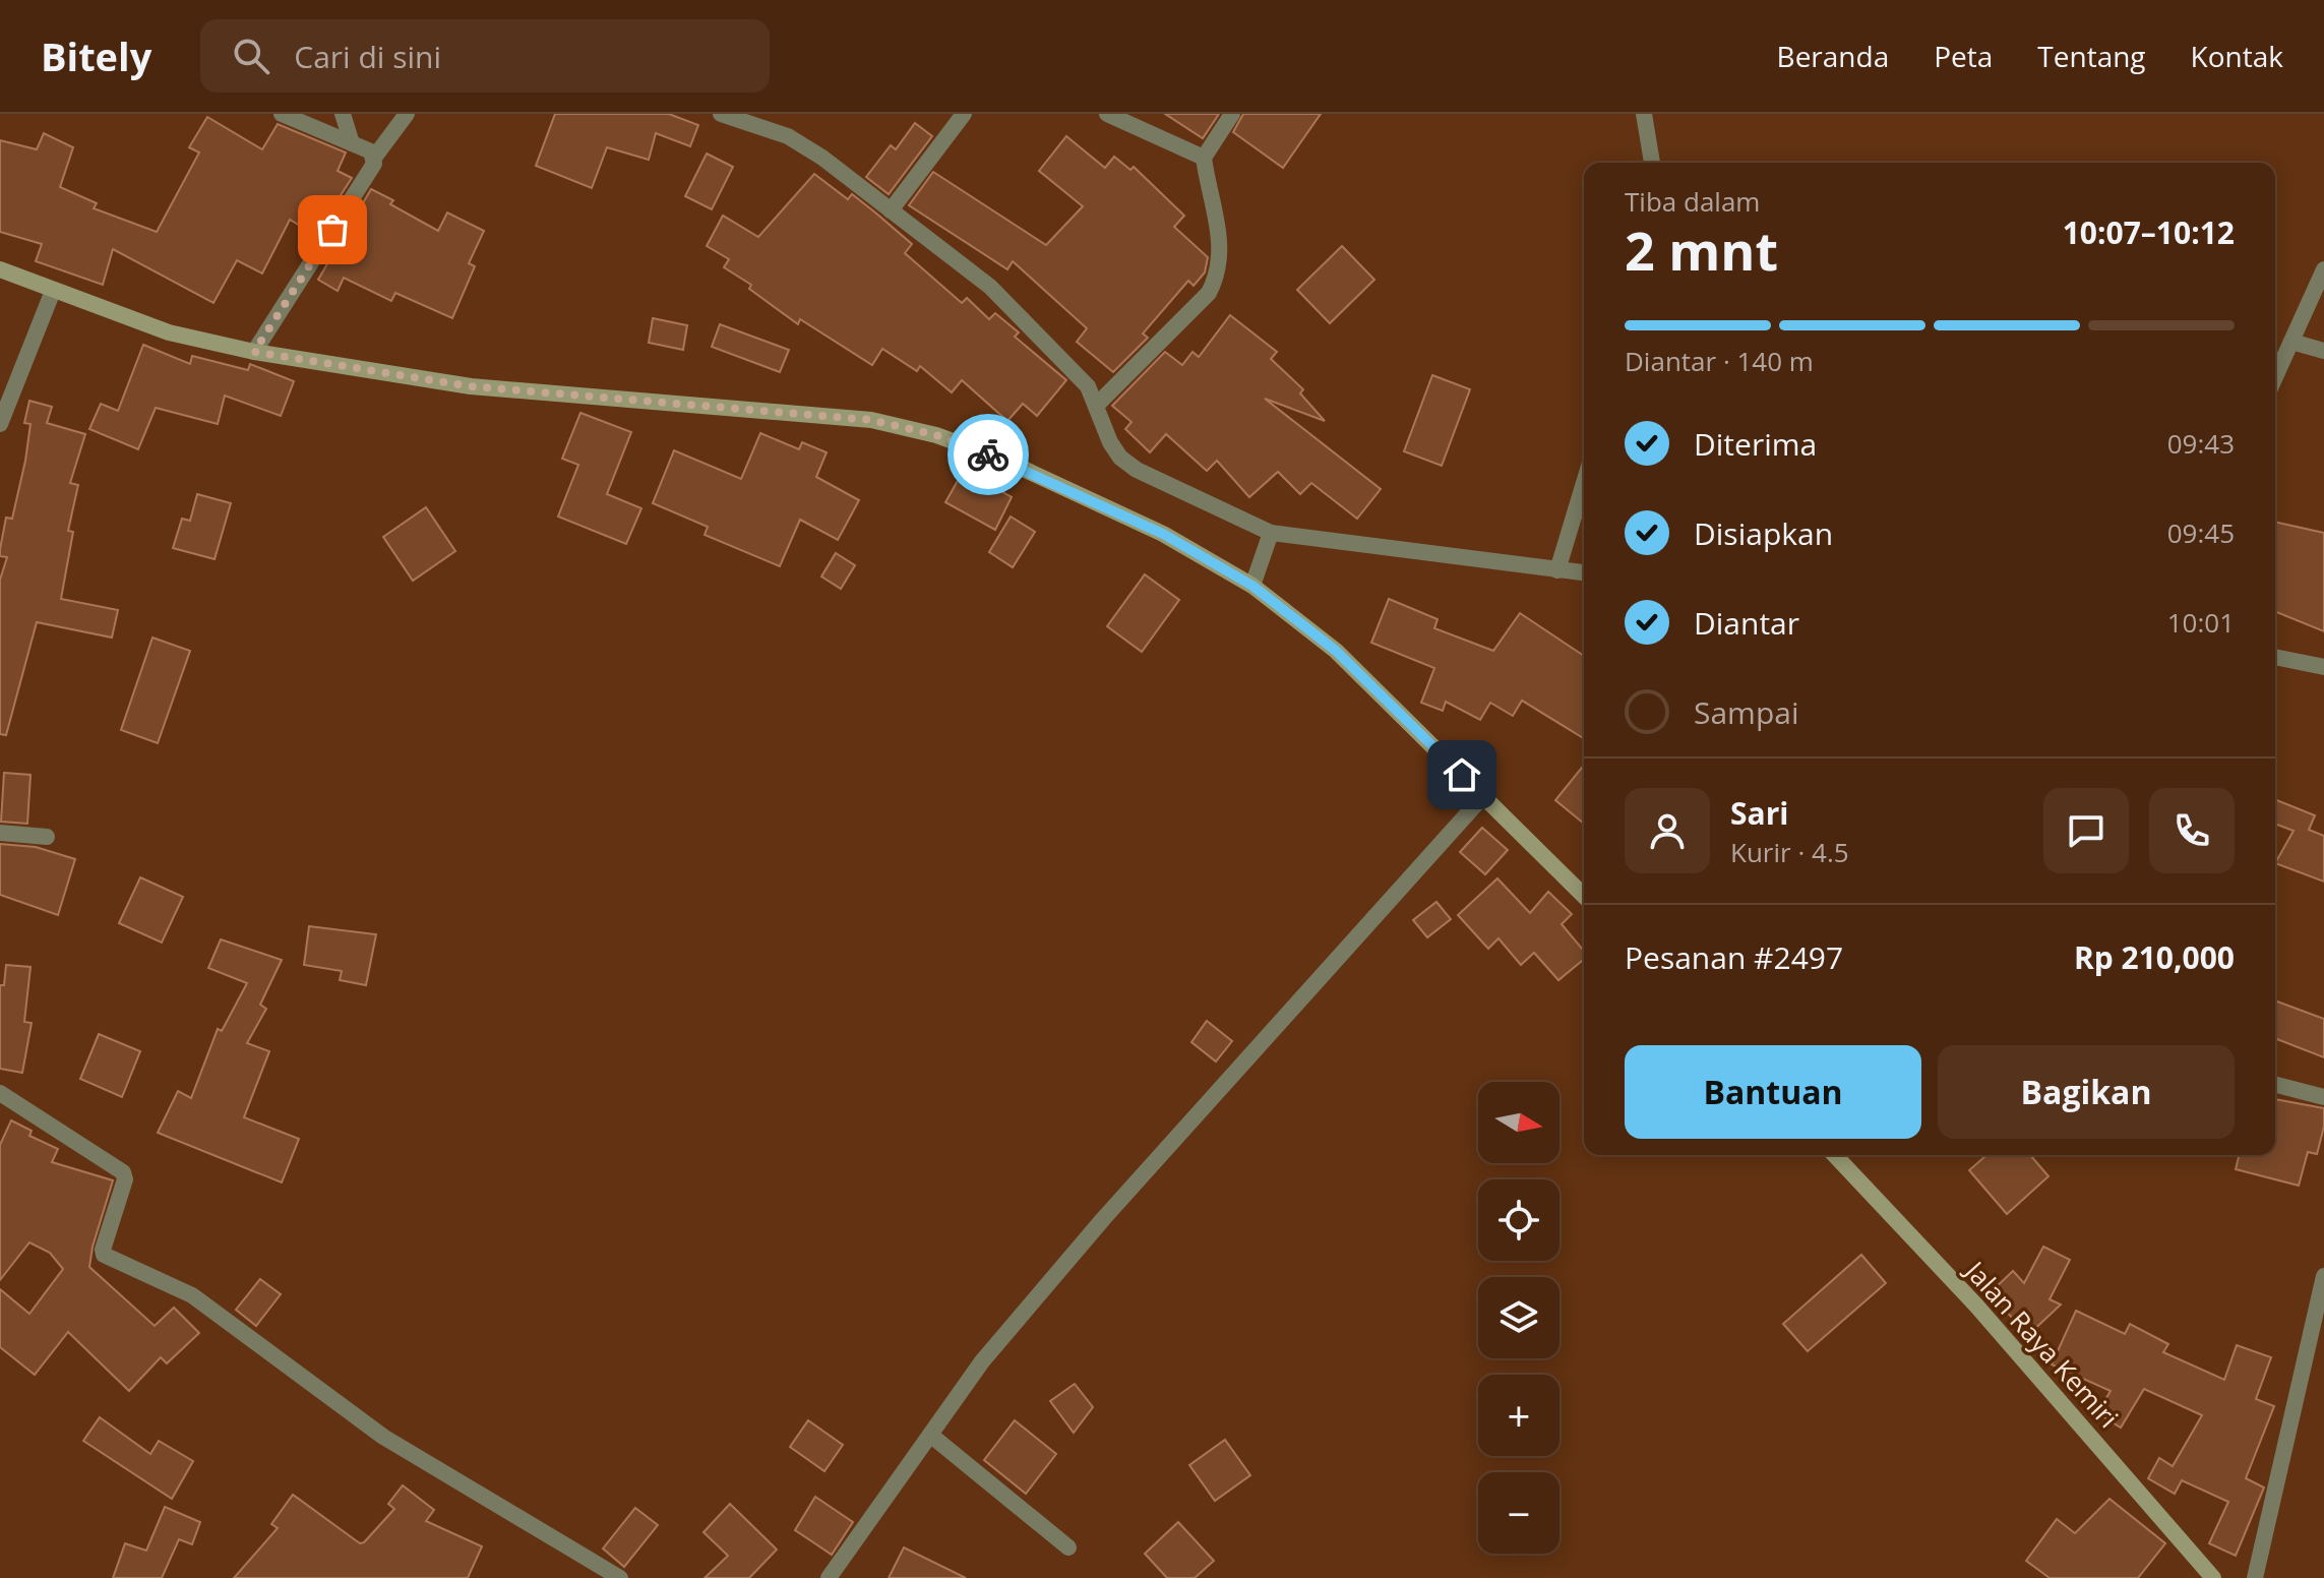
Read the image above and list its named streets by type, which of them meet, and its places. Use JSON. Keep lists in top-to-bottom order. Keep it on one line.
{"streets":{"street":["Jalan Raya Kemiri"]},"north":"right","page":{"header":"Bitely","search":"Cari di sini","nav":["Beranda","Peta","Tentang","Kontak"],"heading":["2 mnt","Tiba dalam","10:07–10:12"],"panel":["Sari","Kurir · 4.5","Pesanan #2497","Rp 210,000"],"bar":"Diantar · 140 m","list":[["Diterima","09:43"],["Disiapkan","09:45"],["Diantar","10:01"],"Sampai"],"buttons":["Bantuan","Bagikan"],"map_buttons":["+","−"]}}
